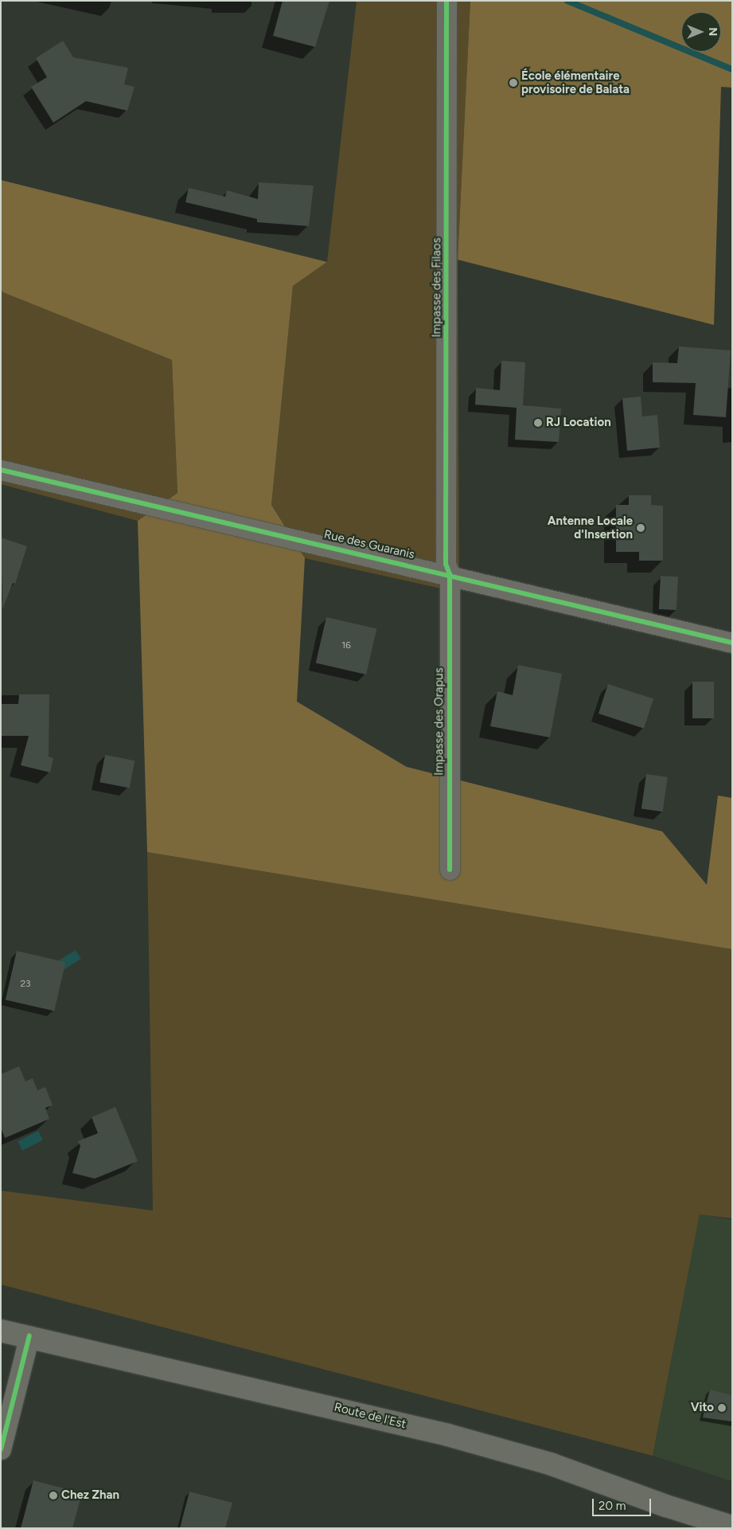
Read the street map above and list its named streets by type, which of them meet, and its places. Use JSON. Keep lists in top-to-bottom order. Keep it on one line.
{"streets":{"main road":["Route de l'Est"],"street":["Impasse des Filaos","Rue des Guaranis","Impasse des Orapus"]},"crossings":[["Impasse des Filaos","Rue des Guaranis"],["Impasse des Filaos","Impasse des Orapus"],["Rue des Guaranis","Impasse des Orapus"]],"places":["École élémentaire provisoire de Balata","RJ Location","Antenne Locale d'Insertion","Vito","Chez Zhan"],"house_numbers":["16","23"],"scale_bar":"20 m","north":"right"}
